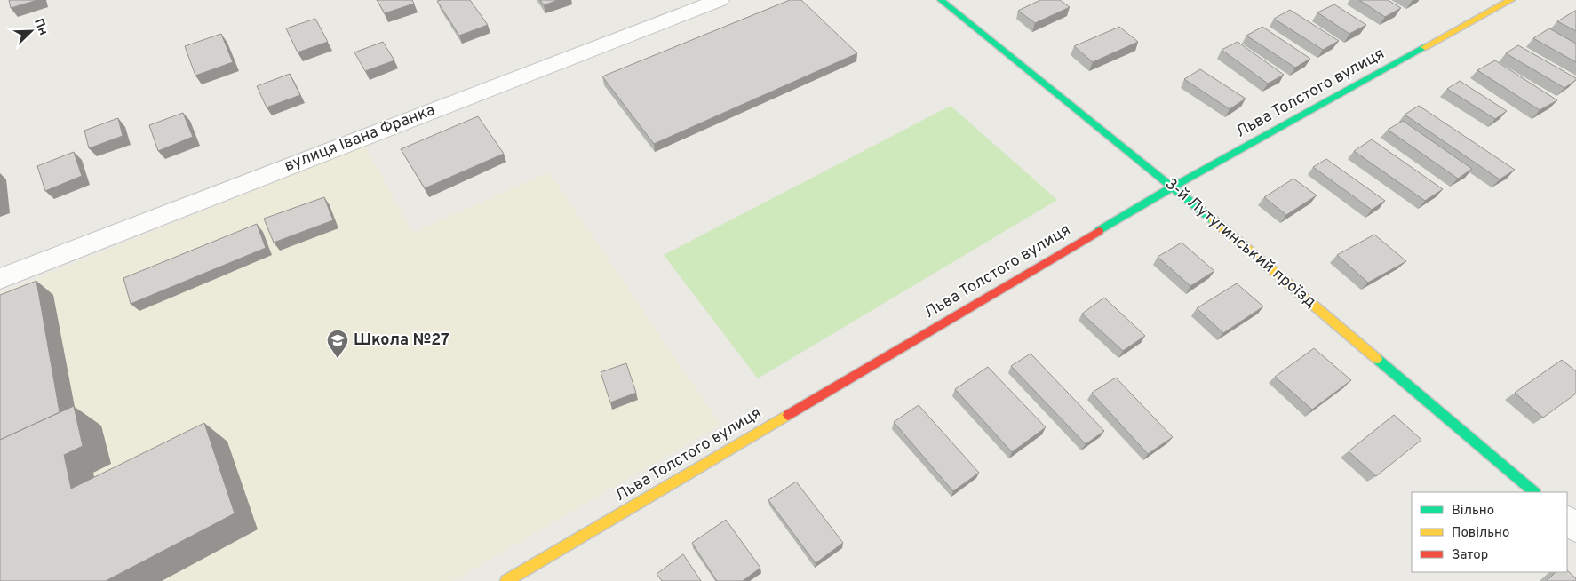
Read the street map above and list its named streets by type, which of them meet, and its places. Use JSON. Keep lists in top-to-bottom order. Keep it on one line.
{"streets":{"street":["Льва Толстого вулиця","вулиця Івана Франка","3-й Лутугинський проїзд"]},"crossings":[["Льва Толстого вулиця","3-й Лутугинський проїзд"]],"places":{"school or university":["Школа №27"]},"legend":["Вільно","Повільно","Затор"],"north":"top right"}
